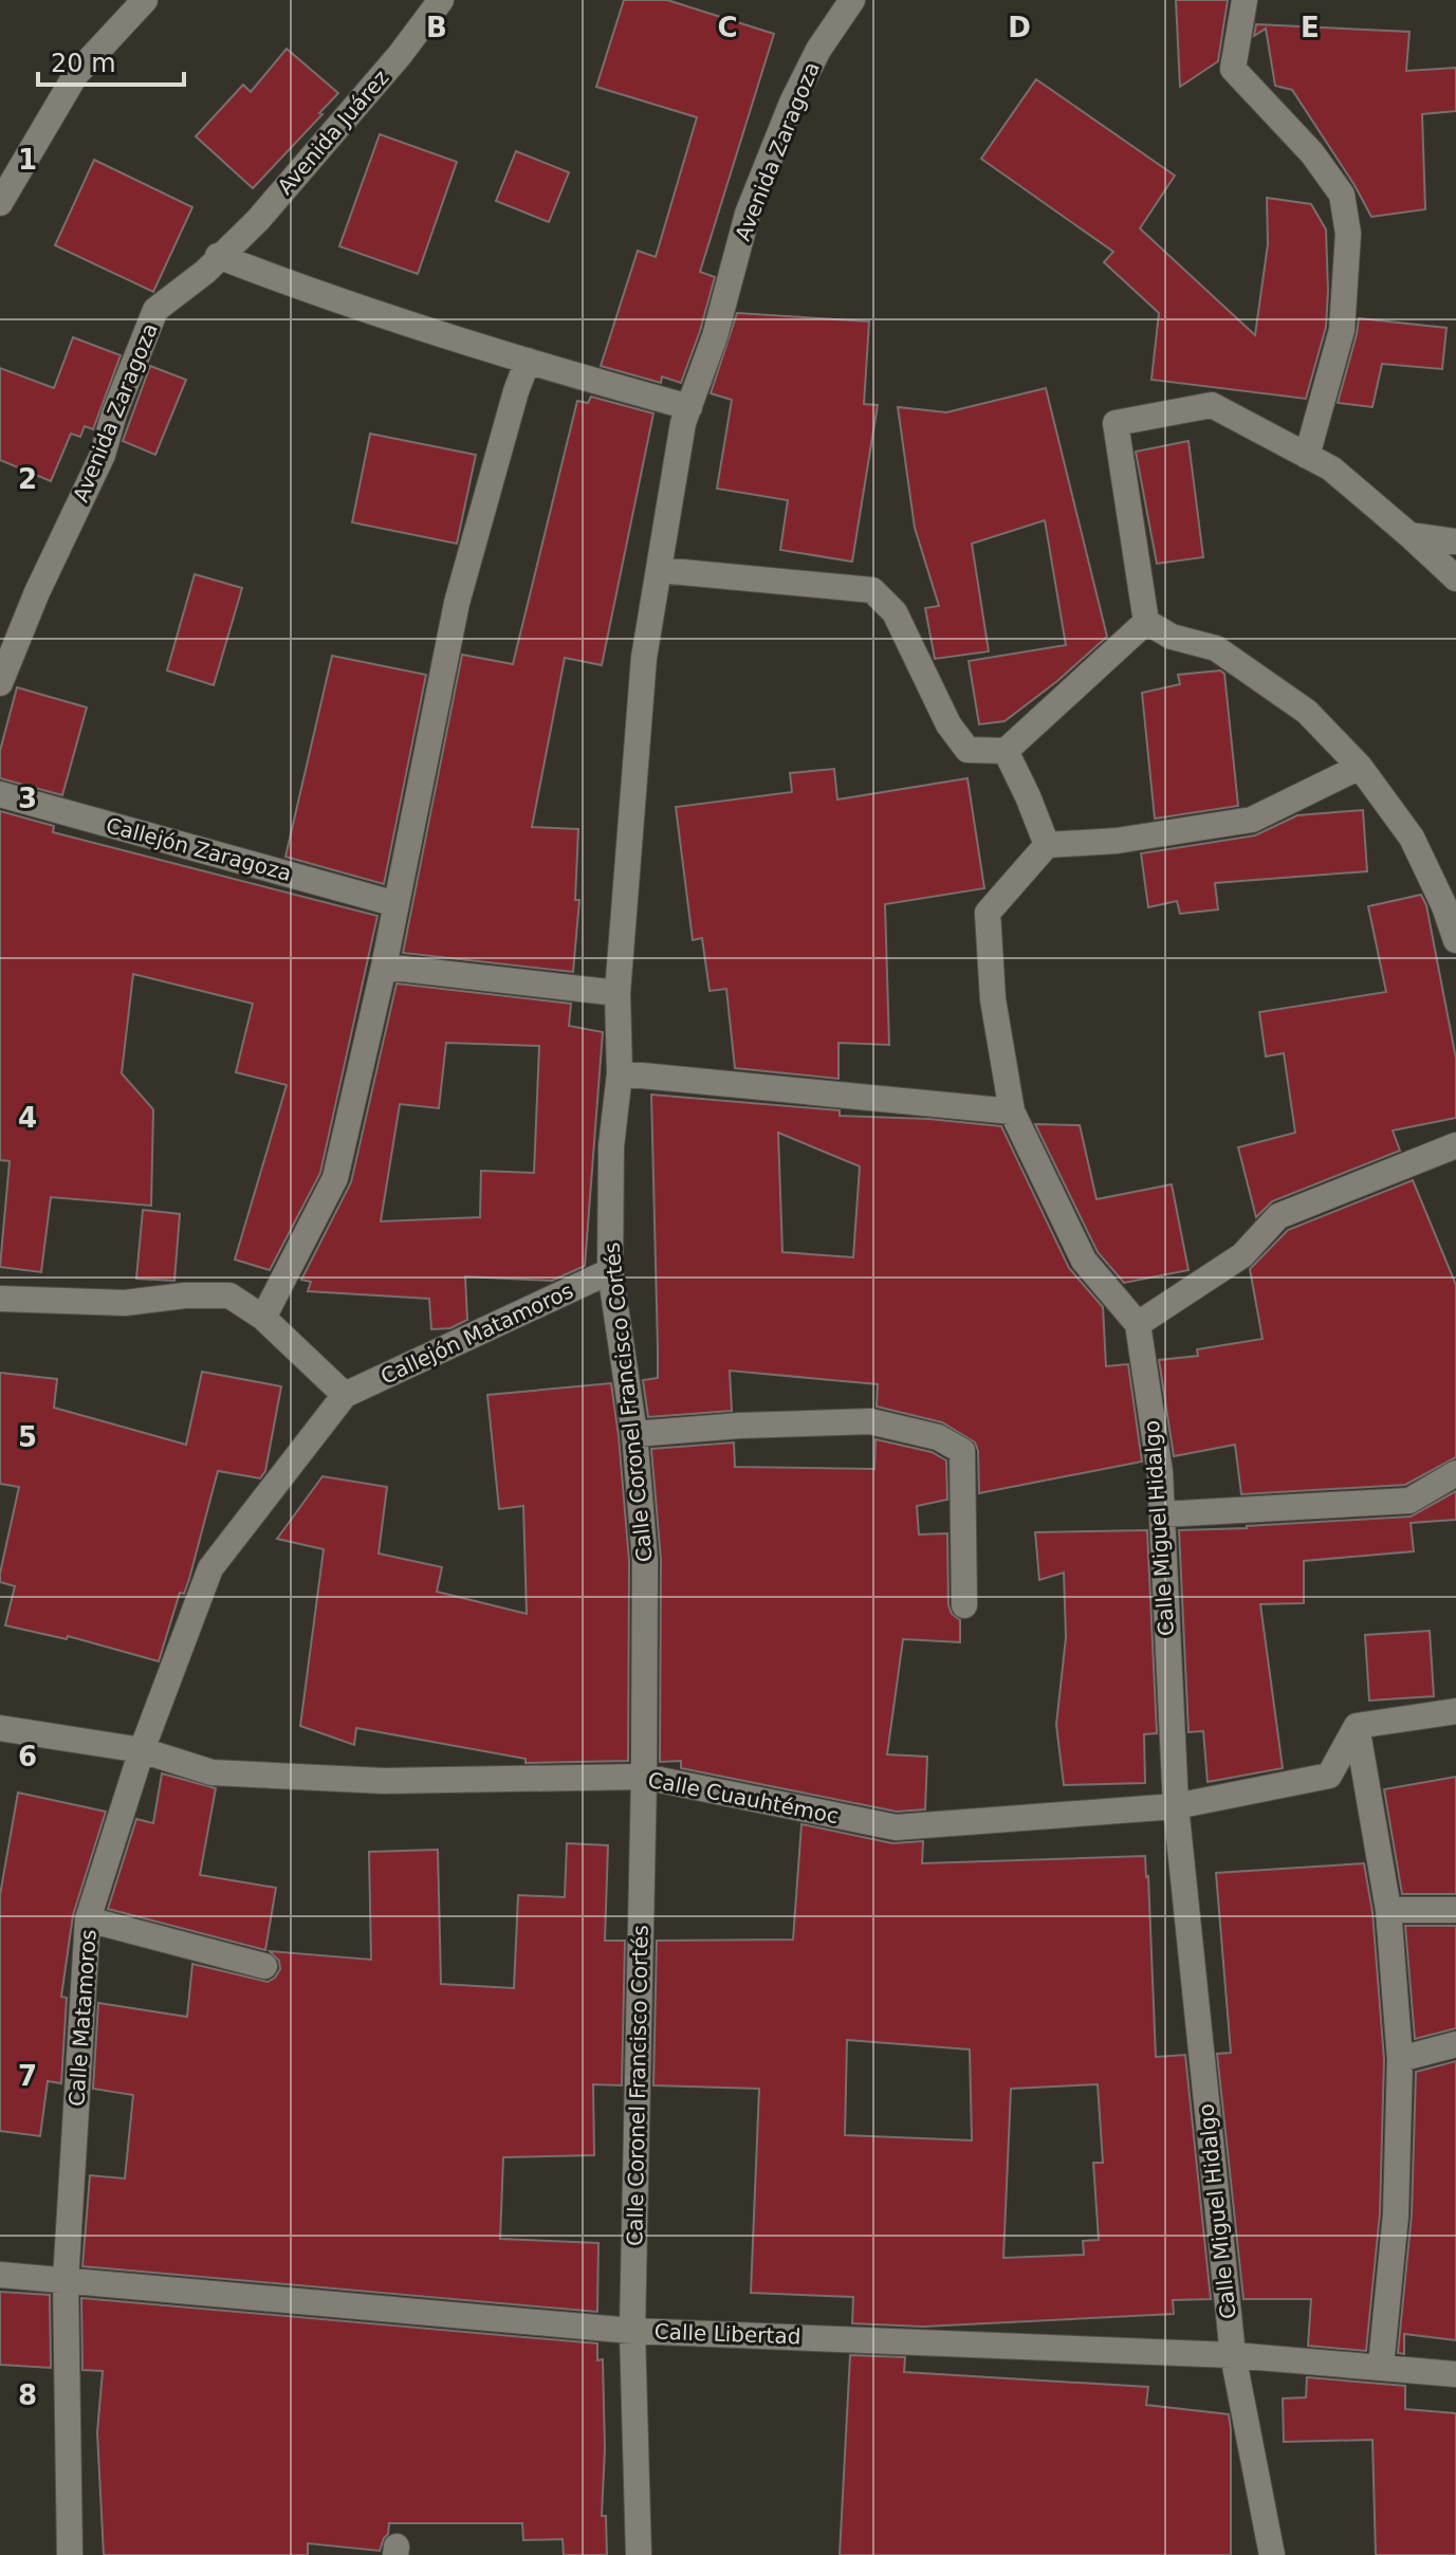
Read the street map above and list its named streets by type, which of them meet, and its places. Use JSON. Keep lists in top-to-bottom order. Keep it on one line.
{"streets":{"street":["Avenida Juárez","Avenida Zaragoza","Callejón Zaragoza","Callejón Matamoros","Calle Coronel Francisco Cortés","Calle Miguel Hidalgo","Calle Cuauhtémoc","Calle Matamoros","Calle Libertad"]},"crossings":[["Avenida Juárez","Avenida Zaragoza"],["Avenida Zaragoza","Calle Coronel Francisco Cortés"],["Callejón Matamoros","Calle Coronel Francisco Cortés"],["Callejón Matamoros","Calle Matamoros"],["Calle Coronel Francisco Cortés","Calle Cuauhtémoc"],["Calle Coronel Francisco Cortés","Calle Libertad"],["Calle Miguel Hidalgo","Calle Cuauhtémoc"],["Calle Miguel Hidalgo","Calle Libertad"],["Calle Cuauhtémoc","Calle Matamoros"],["Calle Matamoros","Calle Libertad"]],"scale_bar":"20 m","grid":{"columns":["B","C","D","E"],"rows":["1","2","3","4","5","6","7","8"]}}
